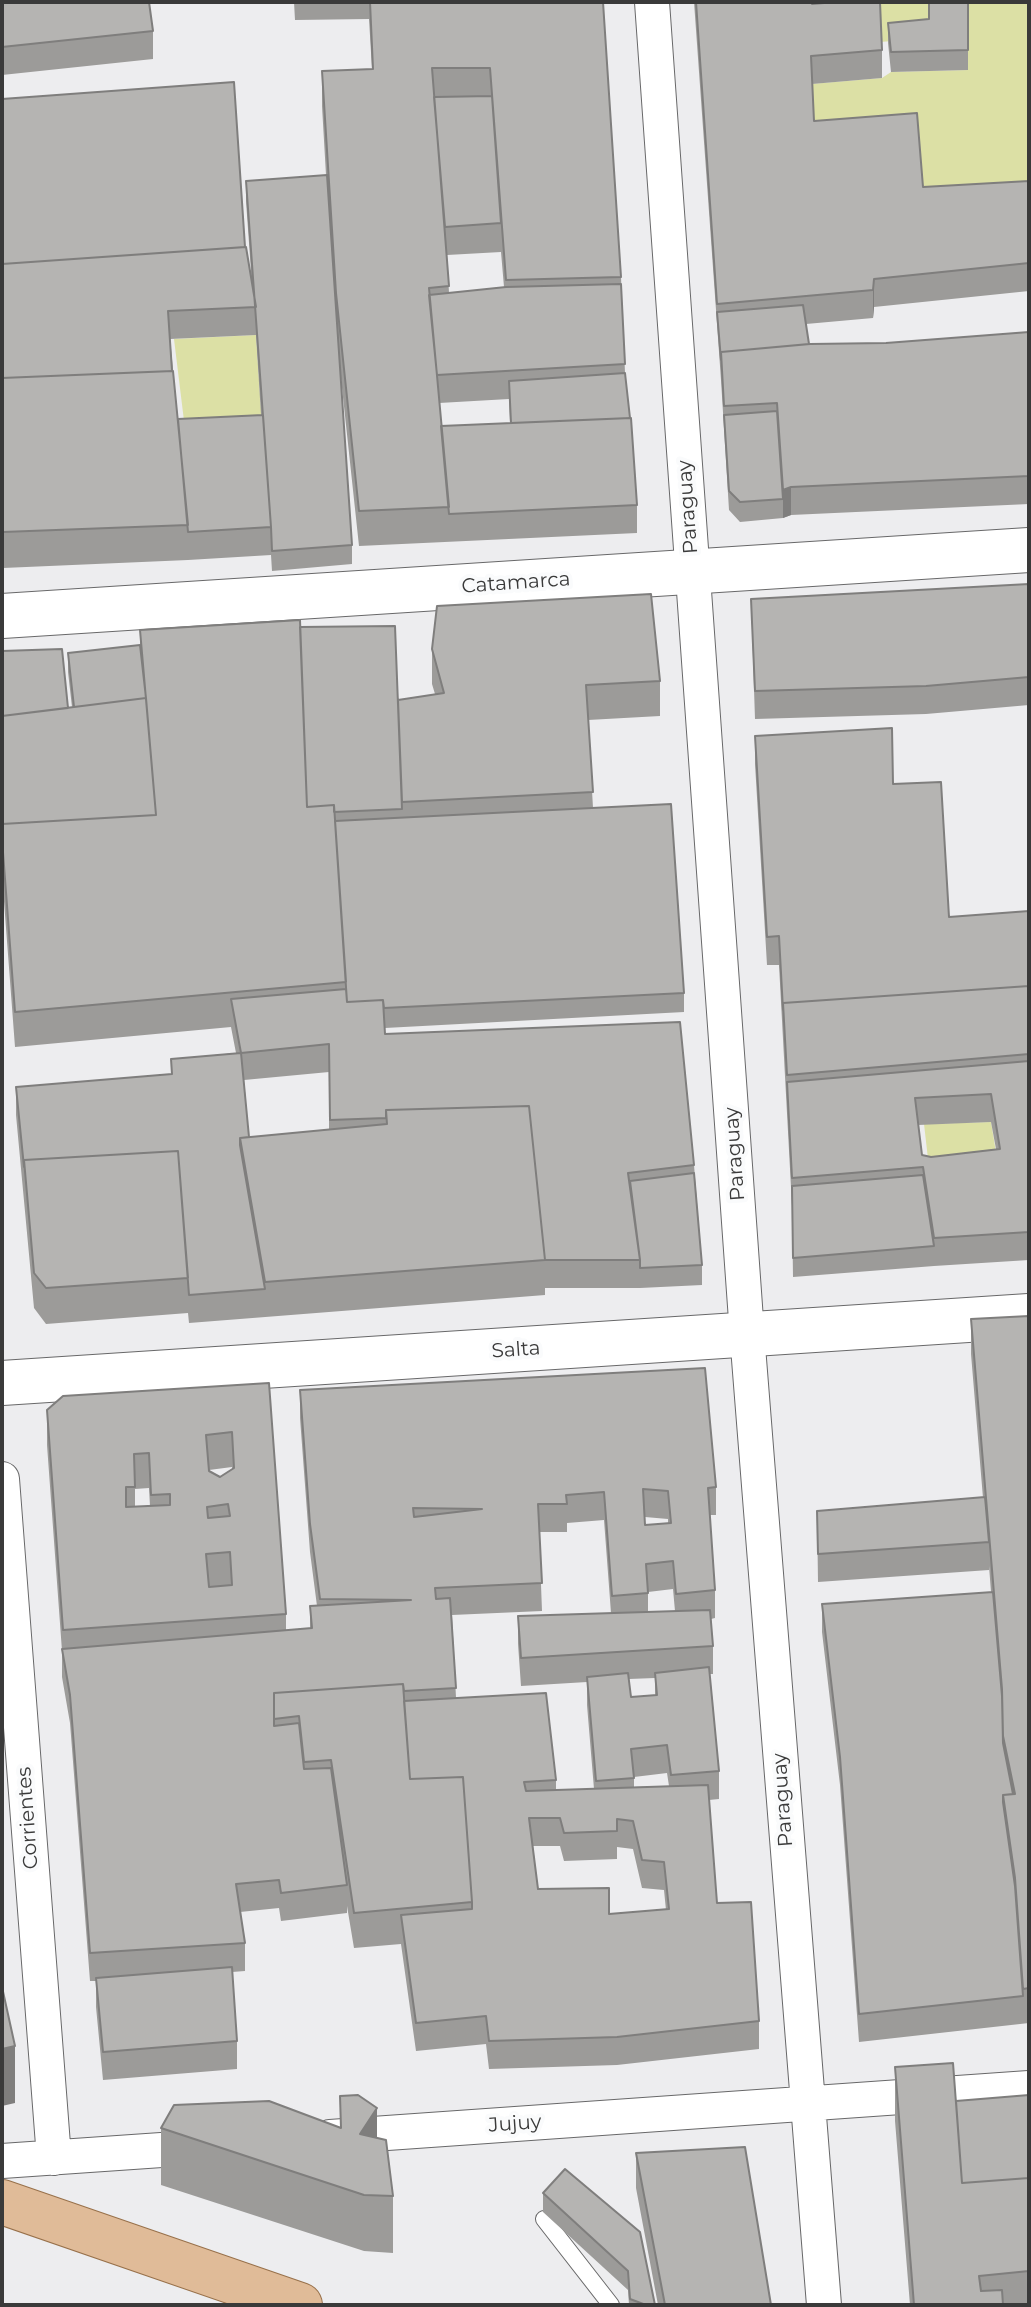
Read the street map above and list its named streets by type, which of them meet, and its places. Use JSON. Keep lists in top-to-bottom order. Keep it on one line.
{"streets":{"main road":["Catamarca","Salta"],"street":["Paraguay","Corrientes","Jujuy"]},"crossings":[["Paraguay","Catamarca"],["Paraguay","Salta"],["Paraguay","Jujuy"]]}
